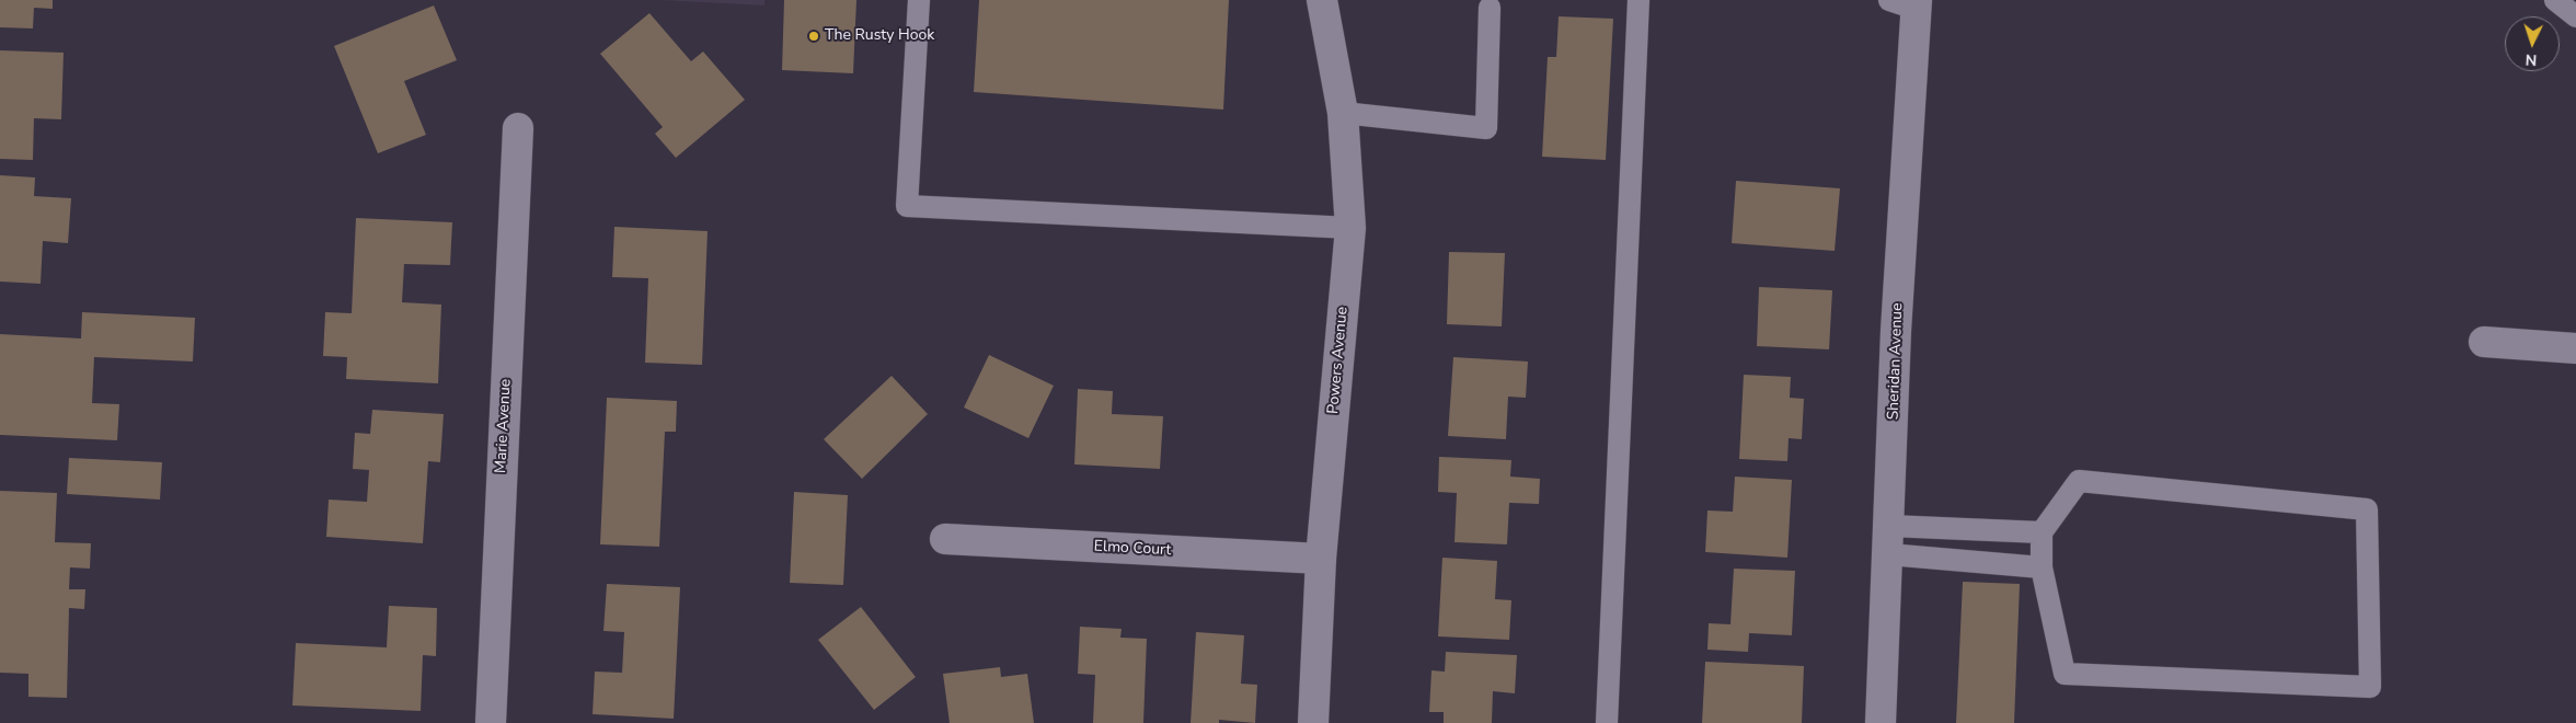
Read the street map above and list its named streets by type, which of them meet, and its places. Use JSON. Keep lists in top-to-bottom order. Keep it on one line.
{"streets":{"street":["Powers Avenue","Sheridan Avenue","Marie Avenue","Elmo Court"]},"crossings":[["Powers Avenue","Elmo Court"]],"places":["The Rusty Hook"],"north":"bottom"}
